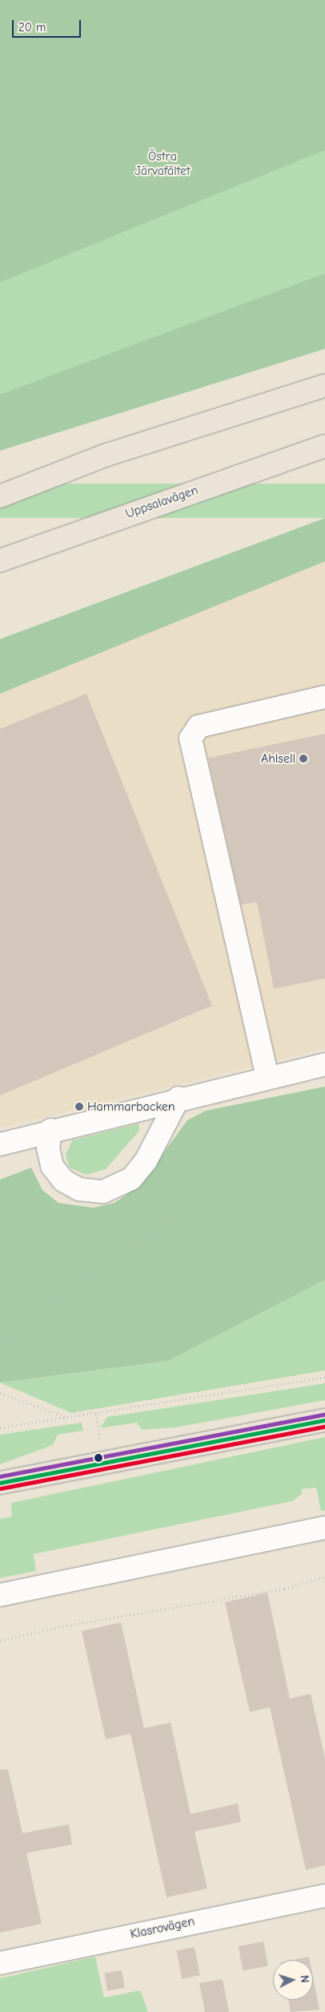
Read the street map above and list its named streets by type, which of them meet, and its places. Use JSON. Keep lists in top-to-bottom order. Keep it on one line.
{"streets":{"main road":["Uppsalavägen"],"street":["Klasrovägen"]},"parks":["Östra Järvafältet"],"places":["Ahlsell","Hammarbacken"],"scale_bar":"20 m","north":"right"}
